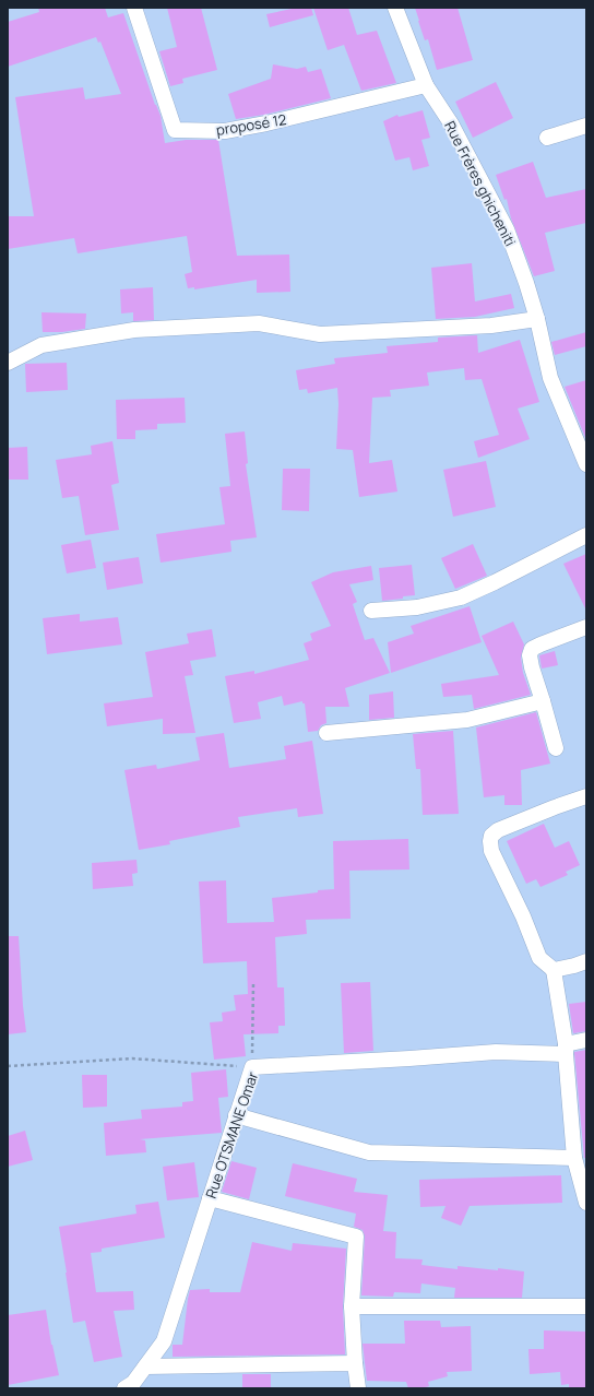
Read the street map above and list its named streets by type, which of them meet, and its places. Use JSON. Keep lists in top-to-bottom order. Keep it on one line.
{"streets":{"street":["proposé 12","Rue Frères ghicheniti","Rue OTSMANE Omar"]},"crossings":[["proposé 12","Rue Frères ghicheniti"]]}
